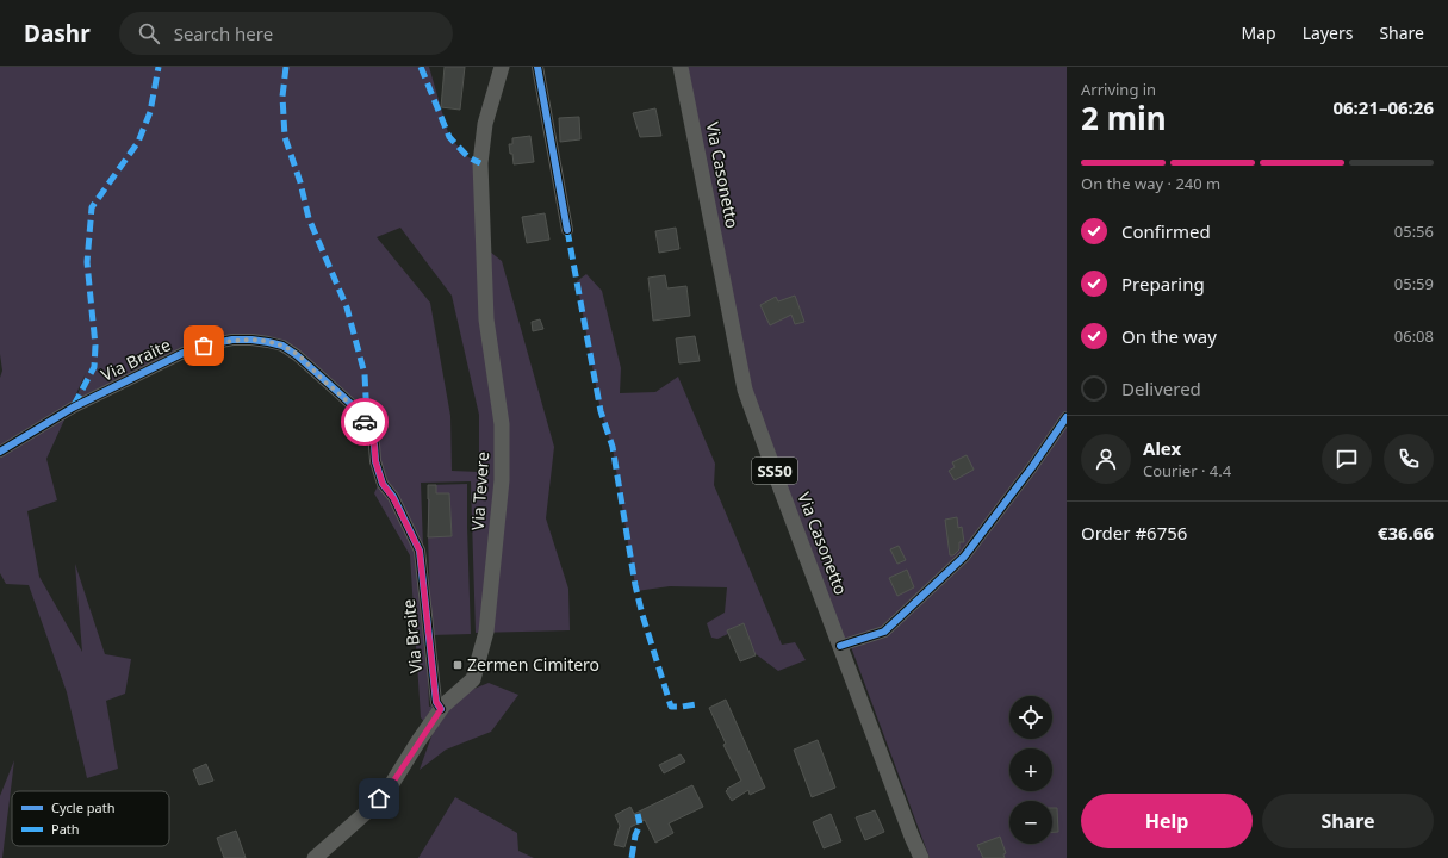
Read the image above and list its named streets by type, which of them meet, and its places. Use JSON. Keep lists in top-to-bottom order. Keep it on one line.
{"streets":{"main road":["Via Casonetto","SS50","Via Tevere"],"street":["Via Braite"]},"crossings":[["Via Braite","Via Tevere"]],"places":{"transit":["Zermen Cimitero"]},"legend":["Cycle path","Path"],"page":{"header":"Dashr","search":"Search here","nav":["Map","Layers","Share"],"heading":["2 min","Arriving in","06:21–06:26"],"panel":["Alex","Courier · 4.4","Order #6756","€36.66"],"bar":"On the way · 240 m","list":[["Confirmed","05:56"],["Preparing","05:59"],["On the way","06:08"],"Delivered"],"map_buttons":["+","−"],"buttons":["Help","Share"]}}
